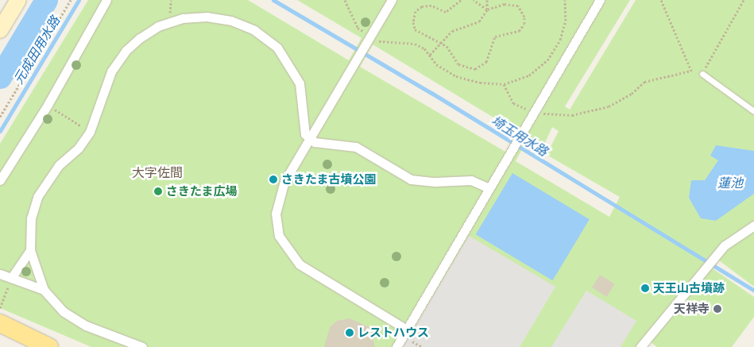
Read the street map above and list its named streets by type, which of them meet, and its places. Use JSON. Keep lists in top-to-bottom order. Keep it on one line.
{"districts":["大字佐間"],"water":["元成田用水路","埼玉用水路","蓮池"],"places":["さきたま古墳公園","さきたま広場","天王山古墳跡","天祥寺","レストハウス"]}
